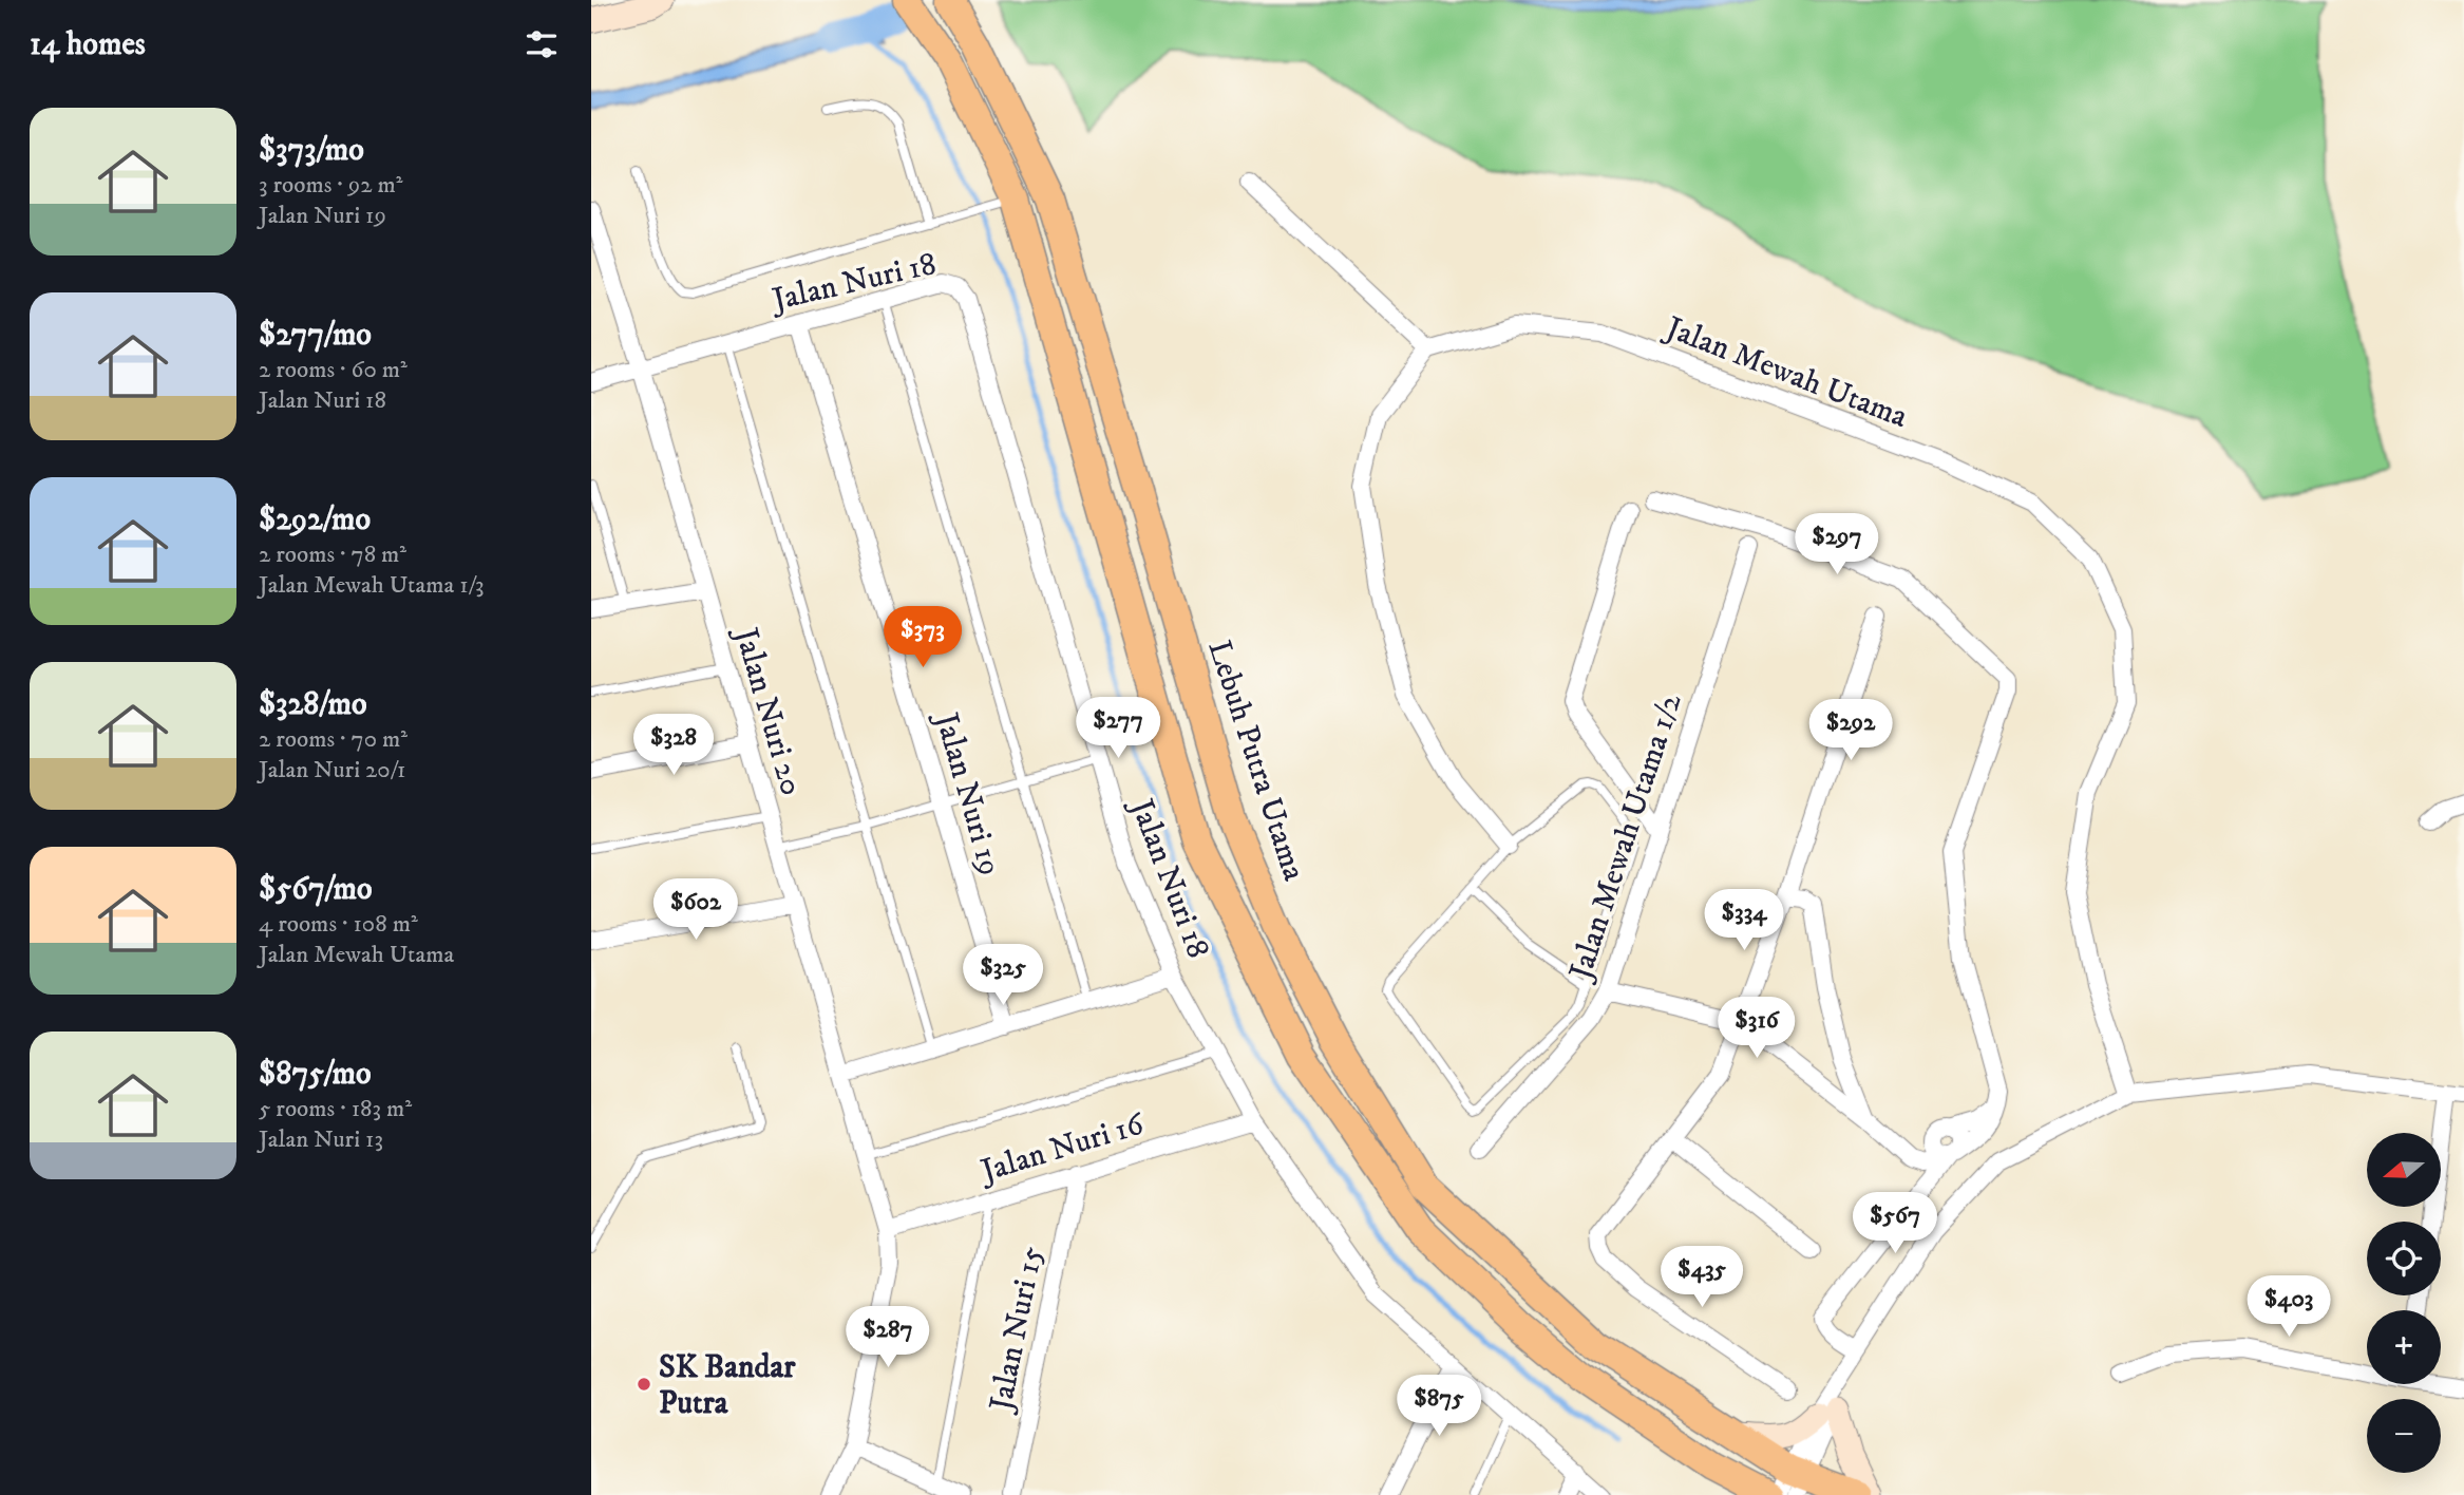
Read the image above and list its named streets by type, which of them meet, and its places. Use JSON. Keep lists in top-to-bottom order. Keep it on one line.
{"streets":{"main road":["Lebuh Putra Utama"],"street":["Jalan Nuri 18","Jalan Mewah Utama","Jalan Nuri 20","Jalan Nuri 19","Jalan Mewah Utama 1/2","Jalan Nuri 16","Jalan Nuri 15"]},"crossings":[["Jalan Nuri 18","Jalan Nuri 20"],["Jalan Nuri 18","Jalan Nuri 19"],["Jalan Nuri 18","Jalan Nuri 16"],["Jalan Nuri 20","Jalan Nuri 16"],["Jalan Nuri 16","Jalan Nuri 15"]],"places":["SK Bandar Putra"],"north":"left","page":{"heading":"14 homes","list":[{"name":"$373/mo","note":"3 rooms · 92 m² · Jalan Nuri 19"},{"name":"$277/mo","note":"2 rooms · 60 m² · Jalan Nuri 18"},{"name":"$292/mo","note":"2 rooms · 78 m² · Jalan Mewah Utama 1/3"},{"name":"$328/mo","note":"2 rooms · 70 m² · Jalan Nuri 20/1"},{"name":"$567/mo","note":"4 rooms · 108 m² · Jalan Mewah Utama"},{"name":"$875/mo","note":"5 rooms · 183 m² · Jalan Nuri 13"}],"price":["$297","$373","$277","$292","$328","$602","$334","$325","$316","$567","$435","$403","$287","$875"],"map_buttons":["+","−"]}}
